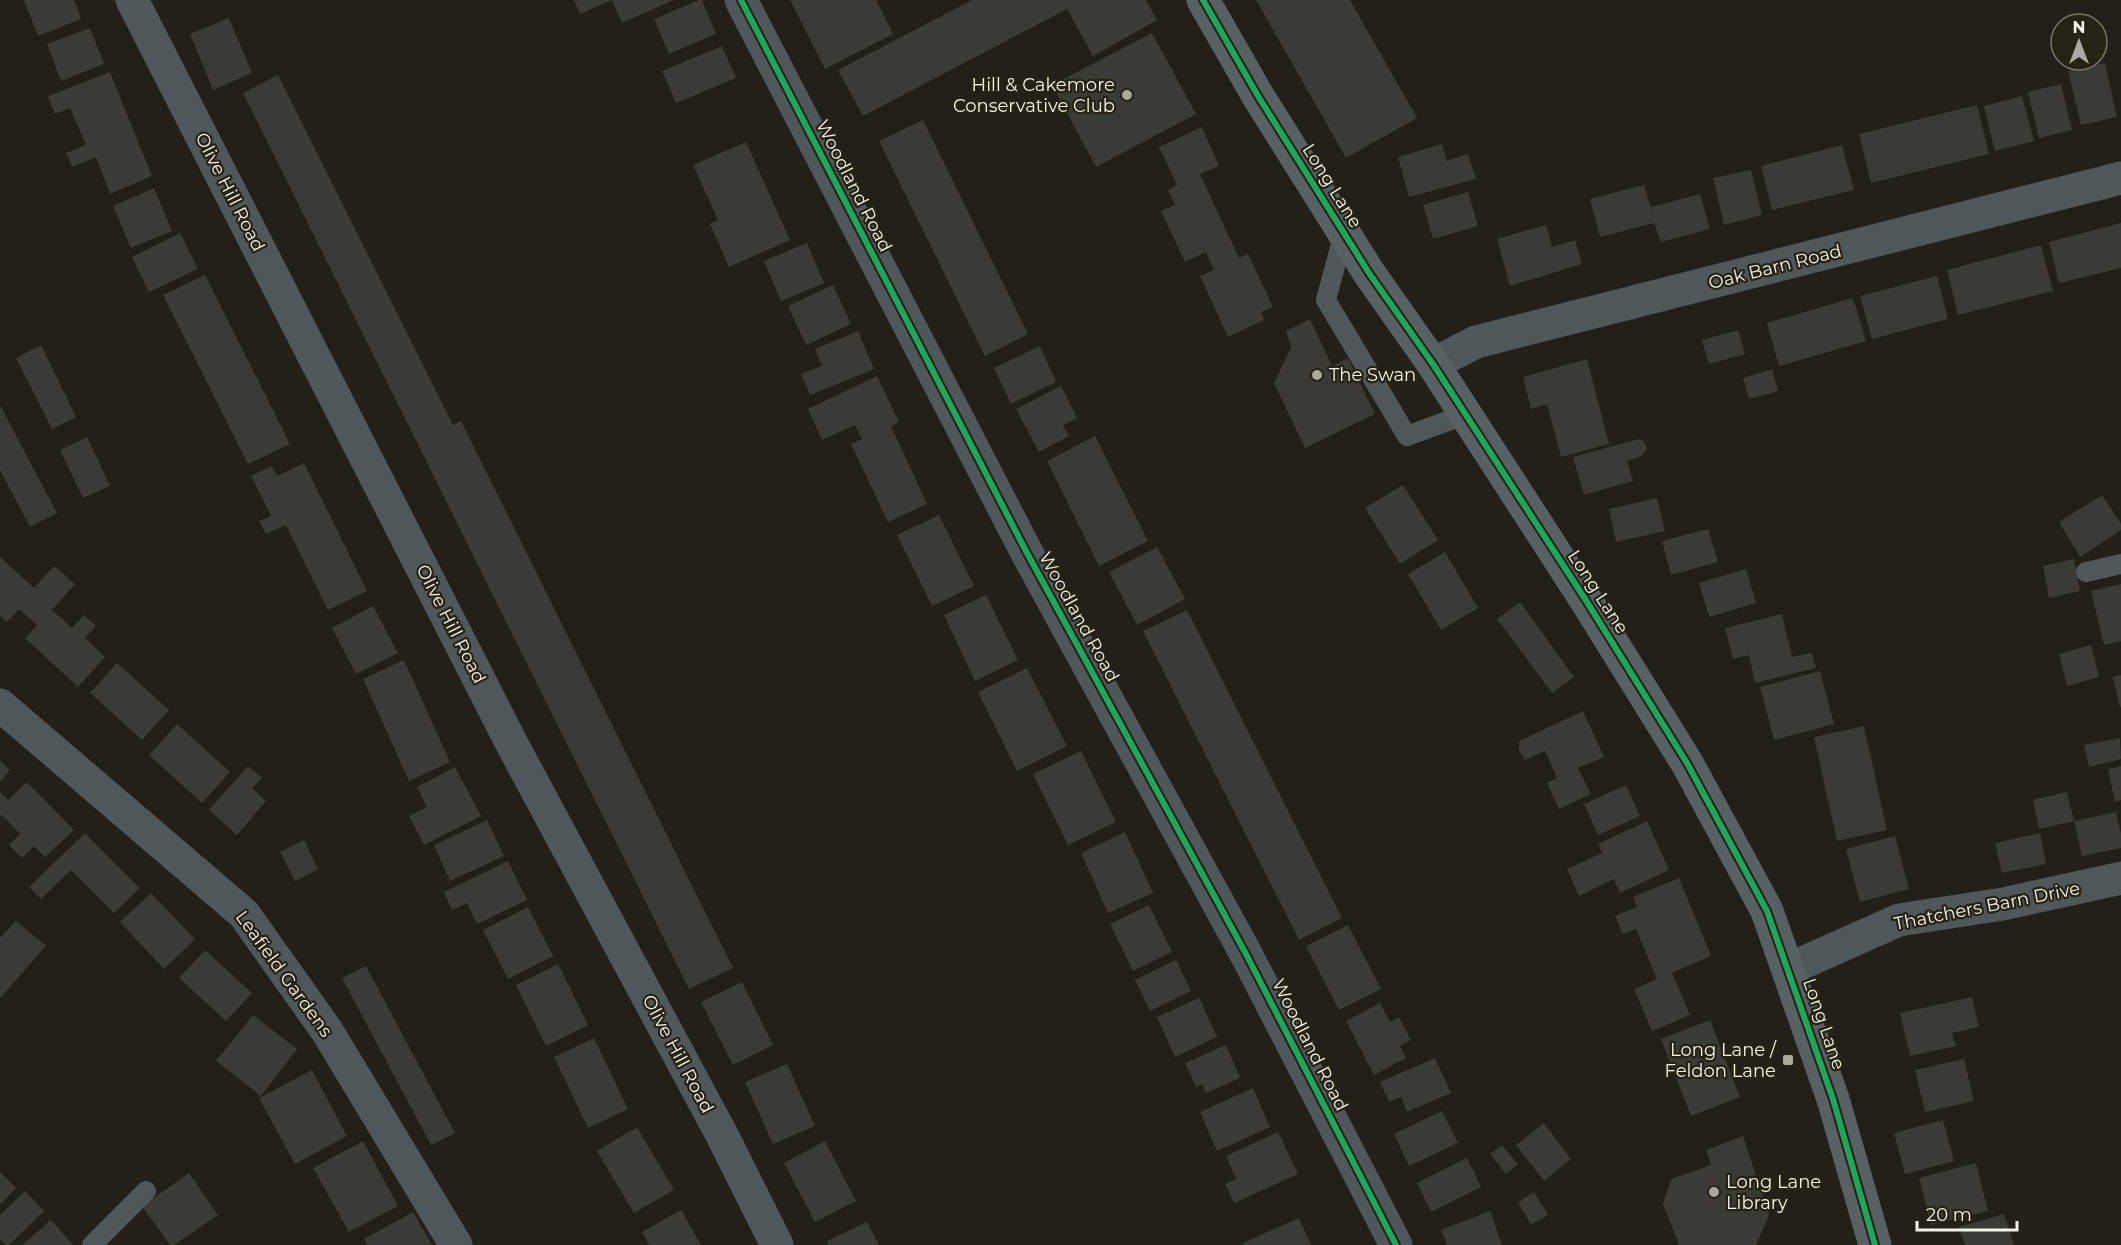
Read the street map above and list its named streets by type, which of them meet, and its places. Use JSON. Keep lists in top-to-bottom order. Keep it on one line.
{"streets":{"main road":["Long Lane"],"street":["Woodland Road","Olive Hill Road","Oak Barn Road","Thatchers Barn Drive","Leafield Gardens"]},"crossings":[["Long Lane","Oak Barn Road"],["Long Lane","Thatchers Barn Drive"]],"places":{"other":["Hill & Cakemore Conservative Club","The Swan","Long Lane Library"],"transit":["Long Lane / Feldon Lane"]},"scale_bar":"20 m","north":"top"}
